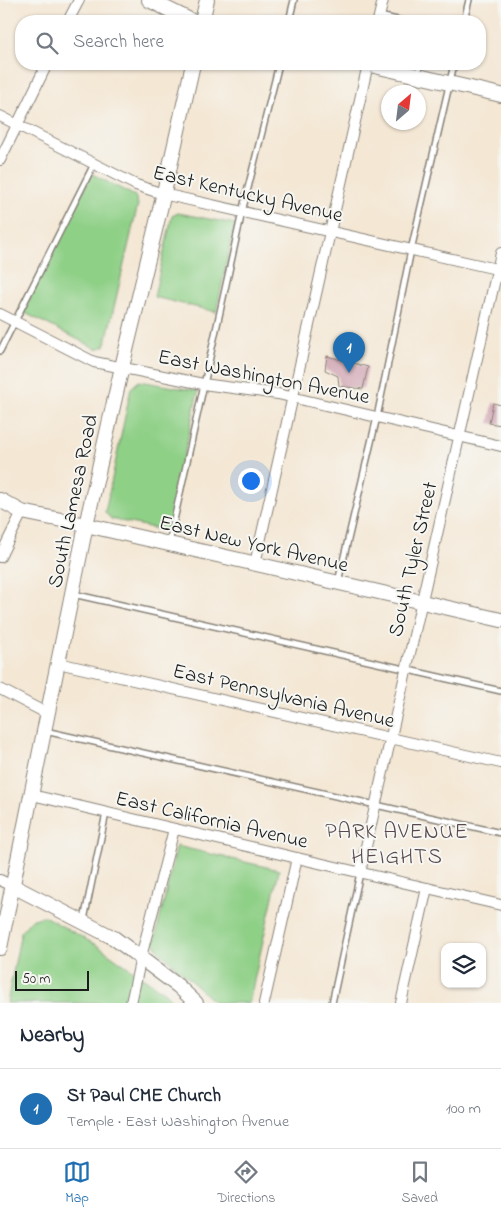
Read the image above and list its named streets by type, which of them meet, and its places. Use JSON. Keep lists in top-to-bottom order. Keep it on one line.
{"streets":{"main road":["South Lamesa Road","East New York Avenue"],"street":["East Kentucky Avenue","East Washington Avenue","South Tyler Street","East Pennsylvania Avenue","East California Avenue"]},"crossings":[["East Kentucky Avenue","South Lamesa Road"],["East Kentucky Avenue","South Tyler Street"],["East Washington Avenue","South Lamesa Road"],["East Washington Avenue","South Tyler Street"],["South Lamesa Road","East New York Avenue"],["South Lamesa Road","East Pennsylvania Avenue"],["South Lamesa Road","East California Avenue"],["East New York Avenue","South Tyler Street"],["South Tyler Street","East Pennsylvania Avenue"],["South Tyler Street","East California Avenue"]],"districts":["PARK AVENUE HEIGHTS"],"scale_bar":"50 m","north":"top right","page":{"search":"Search here","pins":"1","scale":"50 m","heading":"Nearby","list":[{"mark":"1","name":"St Paul CME Church","note":"Temple · East Washington Avenue","value":"100 m"}],"nav":["Map","Directions","Saved"]}}
